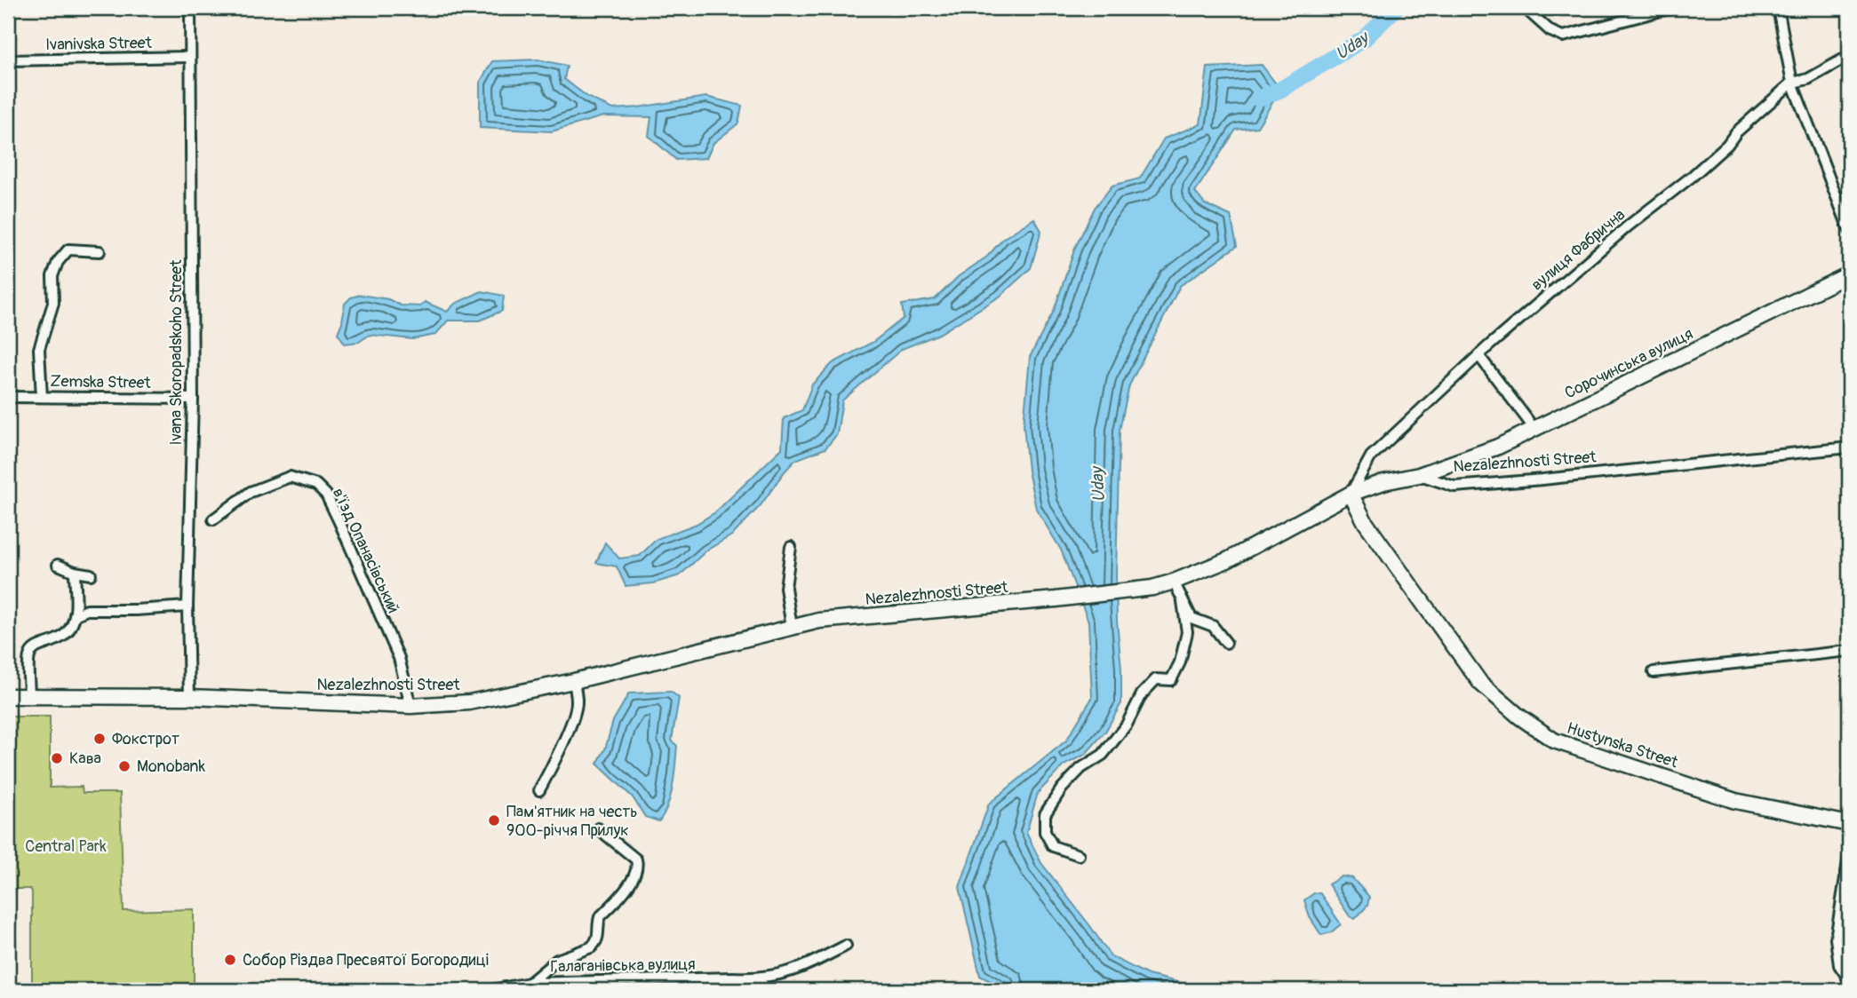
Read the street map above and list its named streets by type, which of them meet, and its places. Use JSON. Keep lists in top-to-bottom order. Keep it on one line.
{"streets":{"main road":["Сорочинська вулиця","Nezalezhnosti Street","Hustynska Street"],"street":["Ivanivska Street","вулиця Фабрична","Ivana Skoropadskoho Street","Zemska Street","в'їзд Опанасівський","Галаганівська вулиця"]},"crossings":[["Ivanivska Street","Ivana Skoropadskoho Street"],["вулиця Фабрична","Nezalezhnosti Street"],["вулиця Фабрична","Hustynska Street"],["Ivana Skoropadskoho Street","Zemska Street"],["Ivana Skoropadskoho Street","Nezalezhnosti Street"],["Сорочинська вулиця","Nezalezhnosti Street"],["Nezalezhnosti Street","в'їзд Опанасівський"],["Nezalezhnosti Street","Hustynska Street"]],"water":["Uday"],"parks":["Central Park"],"places":["Фокстрот","Кава","Monobank","Пам'ятник на честь 900-річчя Прилук","Собор Різдва Пресвятої Богородиці"]}
